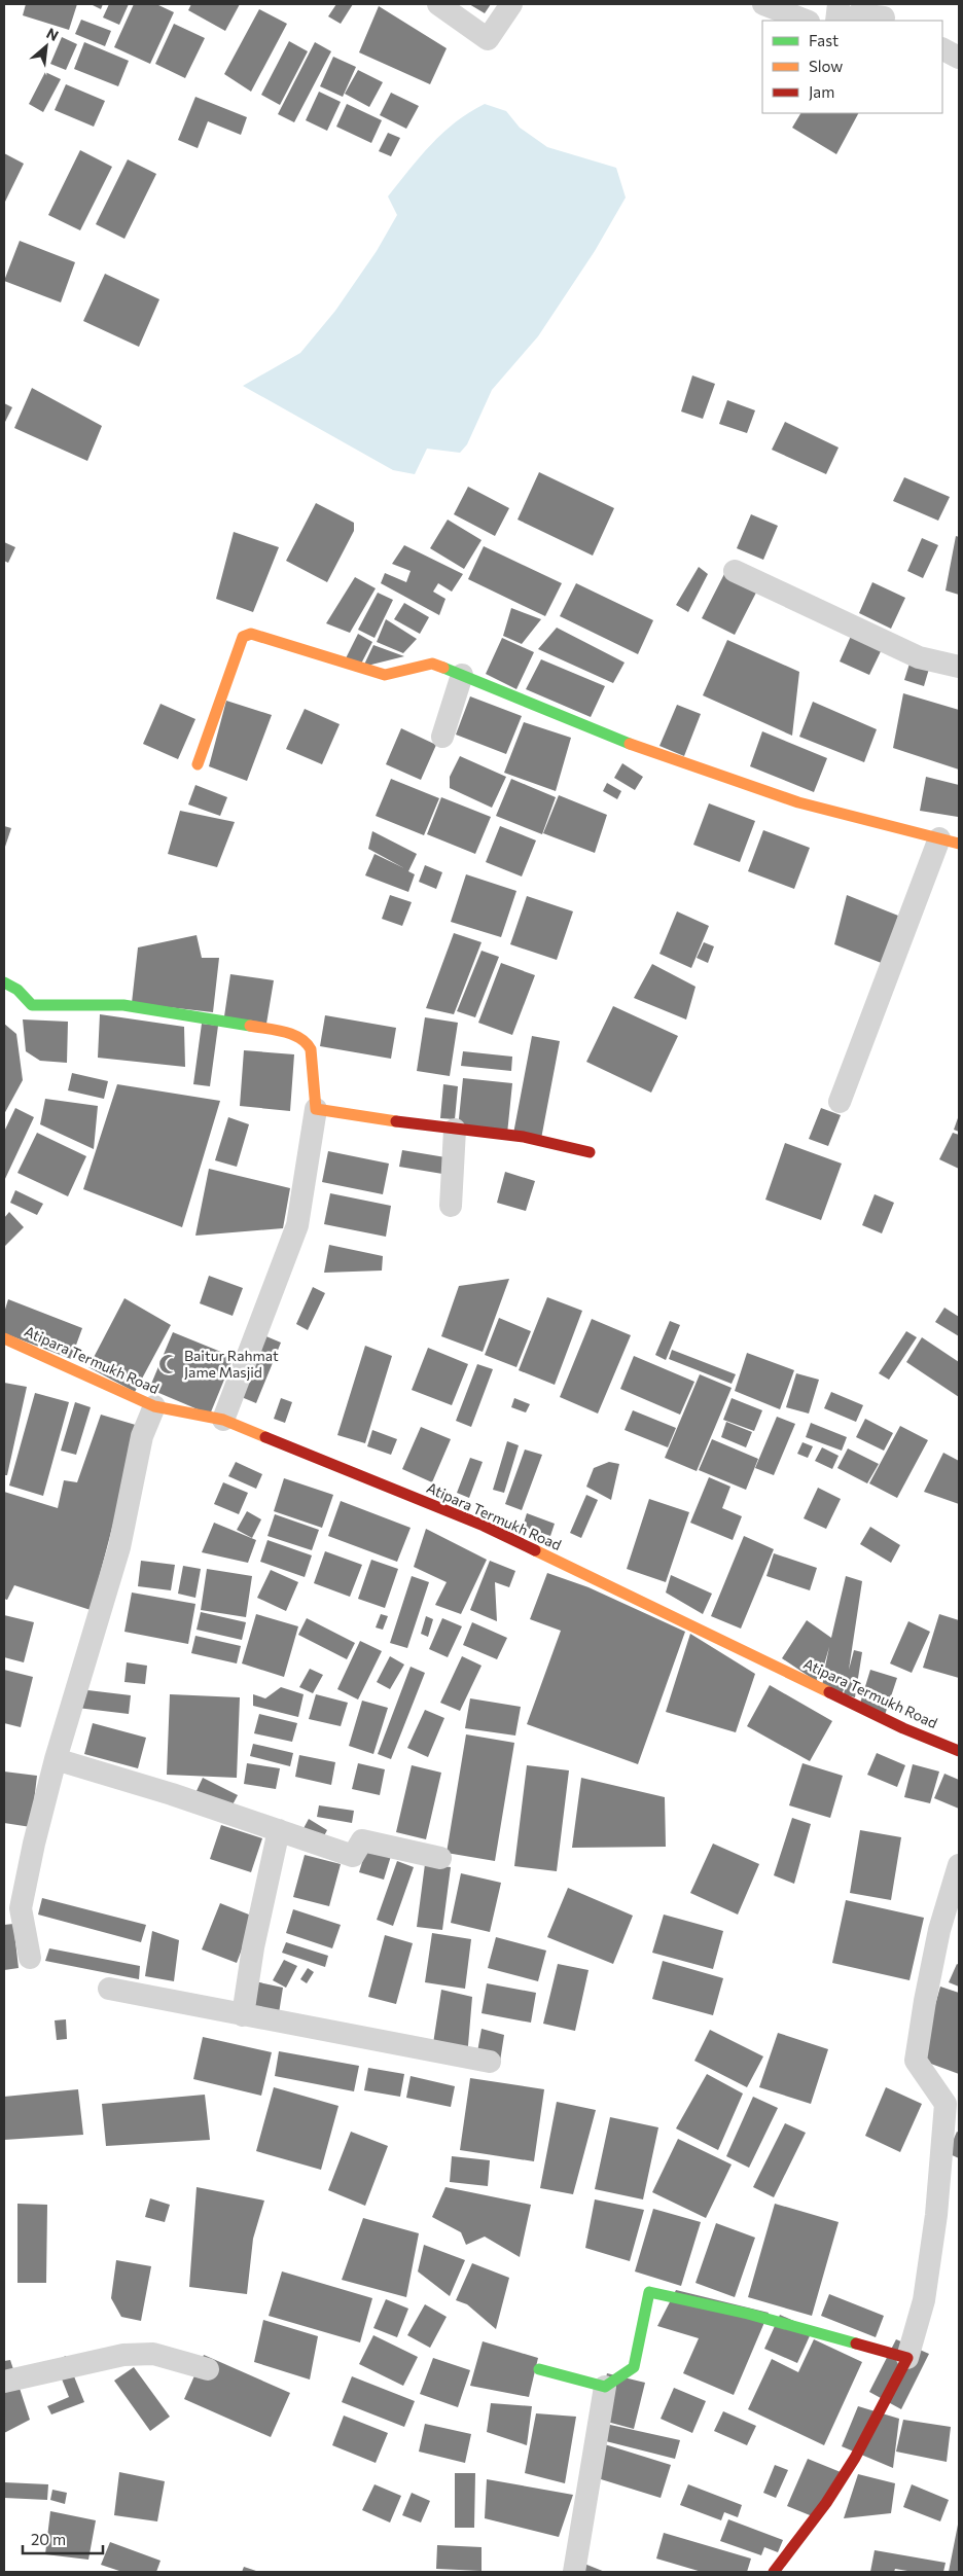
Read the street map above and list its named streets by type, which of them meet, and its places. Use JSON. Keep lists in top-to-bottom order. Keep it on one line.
{"streets":{"street":["Atipara Termukh Road"]},"places":{"mosque":["Baitur Rahmat Jame Masjid"]},"legend":["Fast","Slow","Jam"],"scale_bar":"20 m","north":"top right"}
